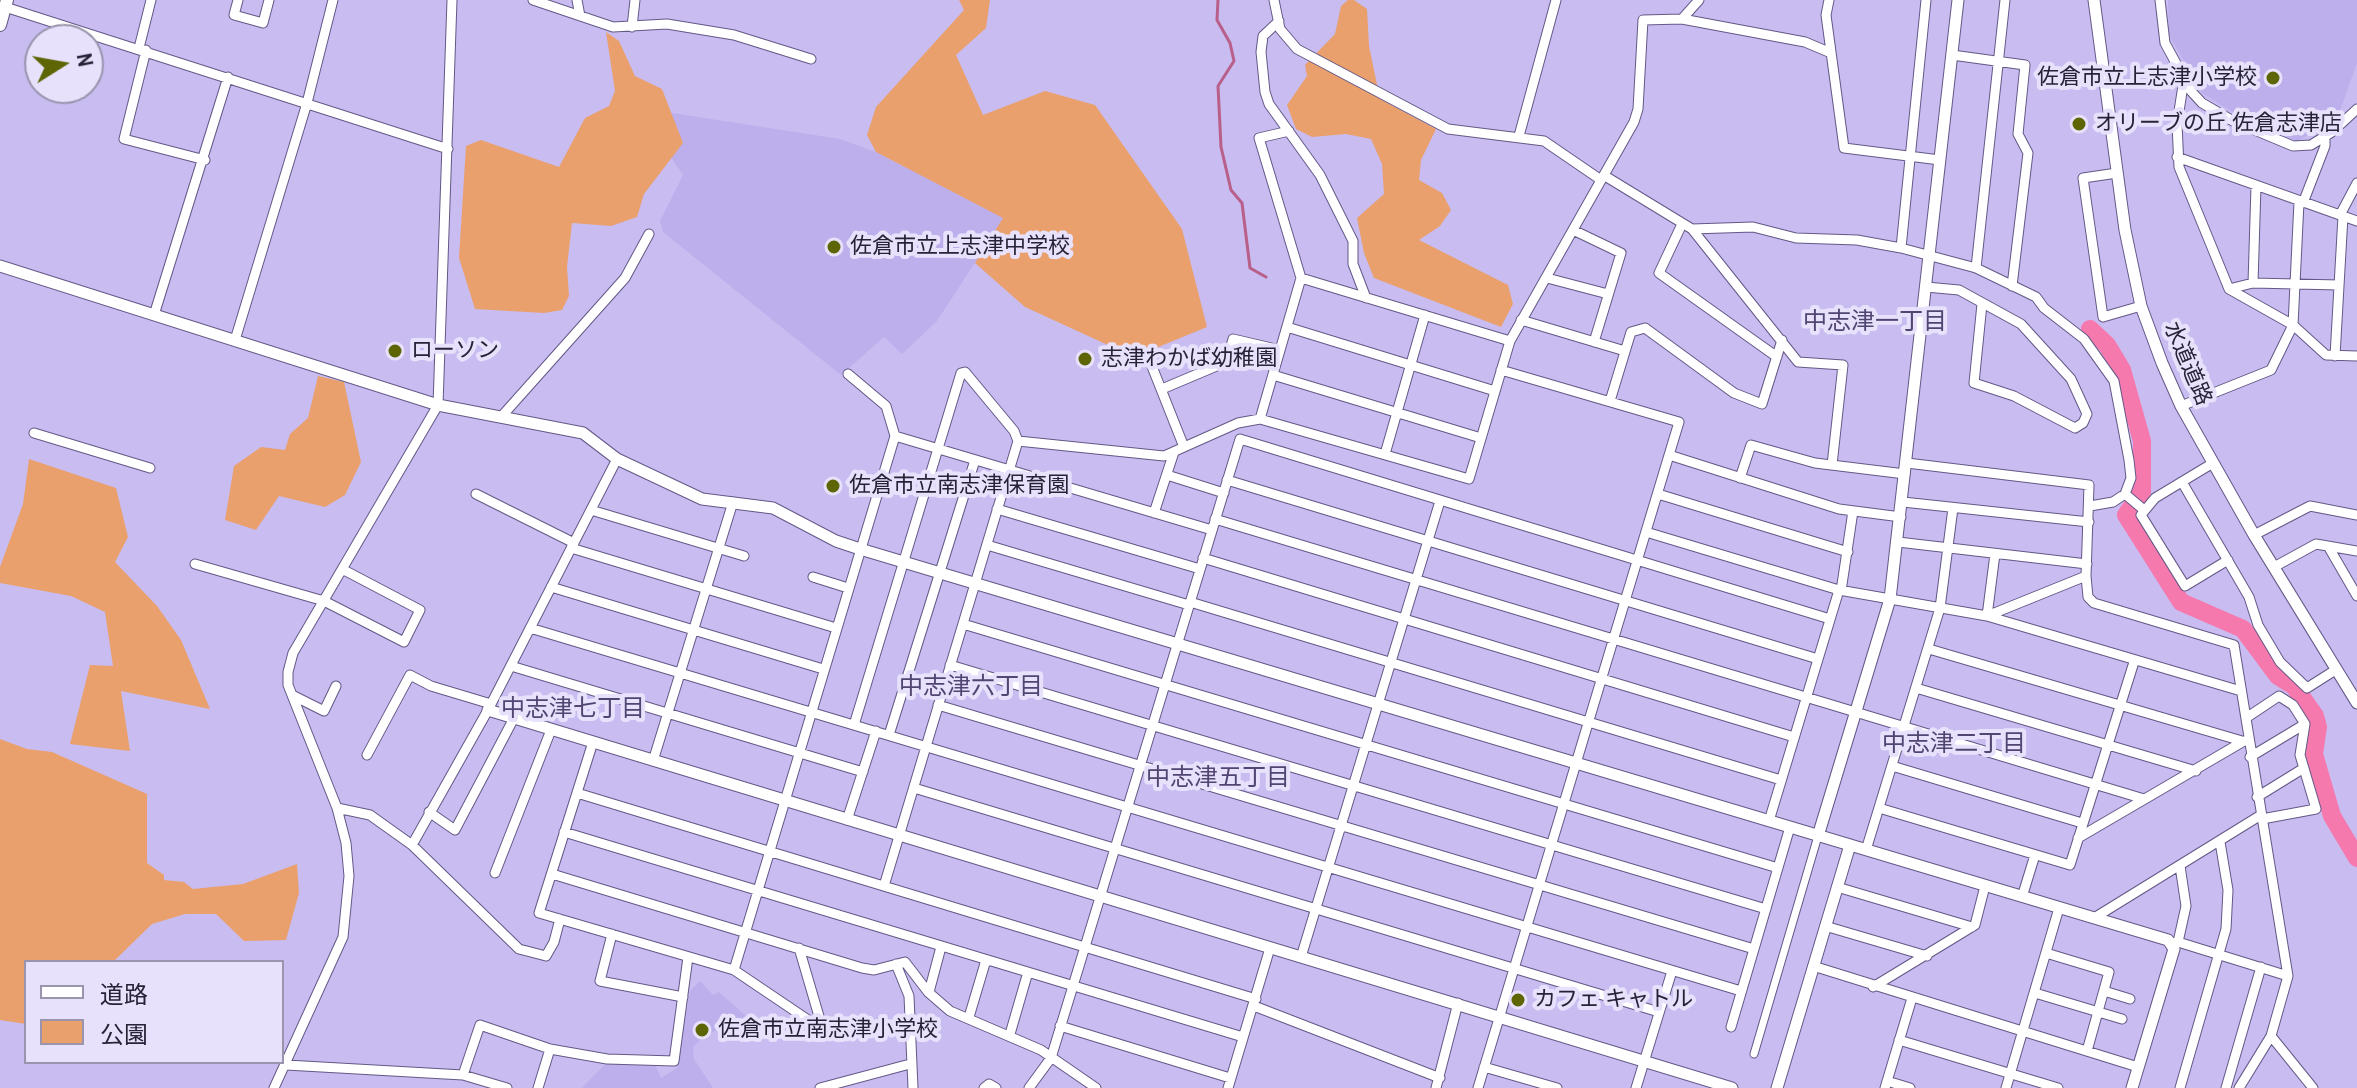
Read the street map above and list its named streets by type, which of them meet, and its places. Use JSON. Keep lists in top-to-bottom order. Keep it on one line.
{"streets":{"street":["水道道路"]},"districts":["中志津一丁目","中志津六丁目","中志津七丁目","中志津二丁目","中志津五丁目"],"places":["佐倉市立上志津小学校","オリーブの丘 佐倉志津店","佐倉市立上志津中学校","ローソン","志津わかば幼稚園","佐倉市立南志津保育園","カフェ キャトル","佐倉市立南志津小学校"],"legend":["道路","公園"],"north":"right"}
